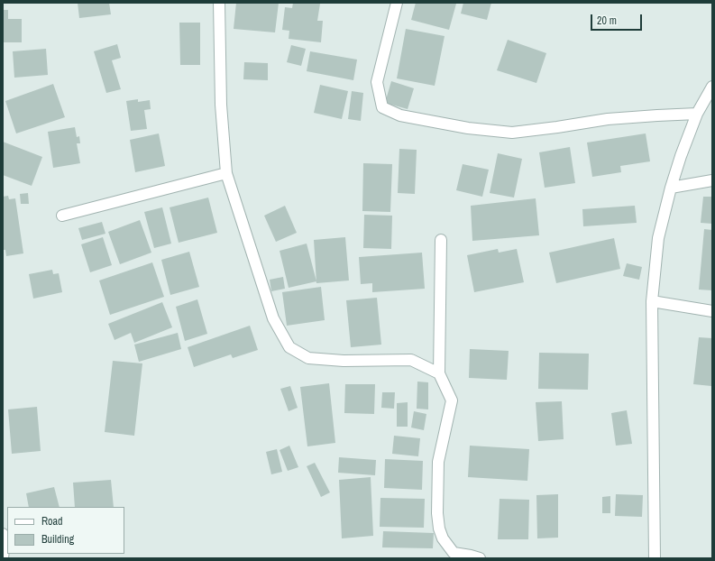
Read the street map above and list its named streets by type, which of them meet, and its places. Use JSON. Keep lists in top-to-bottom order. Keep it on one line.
{"legend":["Road","Building"],"scale_bar":"20 m"}
